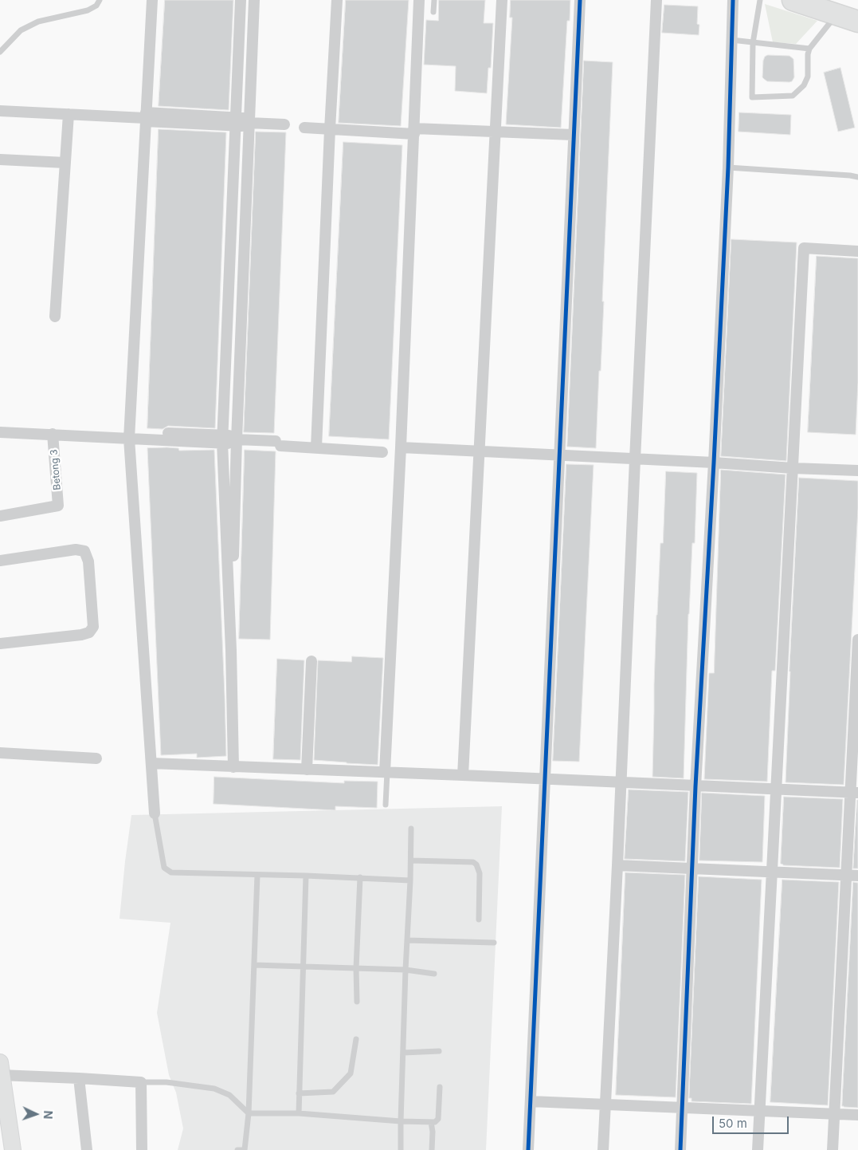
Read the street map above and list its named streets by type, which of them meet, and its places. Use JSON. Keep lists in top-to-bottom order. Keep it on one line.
{"streets":{"street":["Betong 3"]},"scale_bar":"50 m","north":"right"}
